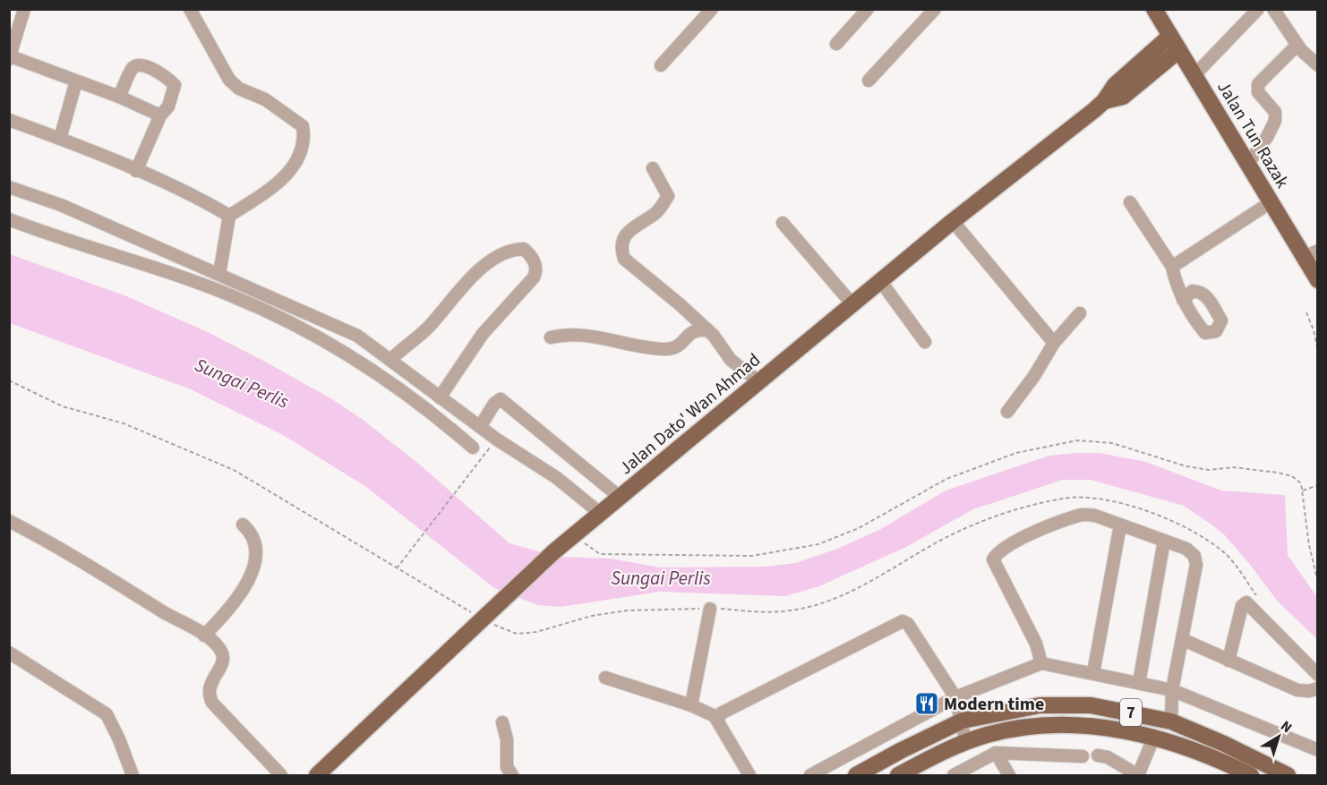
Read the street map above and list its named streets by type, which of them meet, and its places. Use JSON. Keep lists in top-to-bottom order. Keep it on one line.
{"streets":{"main road":["Jalan Tun Razak","Jalan Dato' Wan Ahmad","7"]},"crossings":[["Jalan Tun Razak","Jalan Dato' Wan Ahmad"]],"water":["Sungai Perlis"],"places":{"restaurant":["Modern time"]},"north":"top right"}
